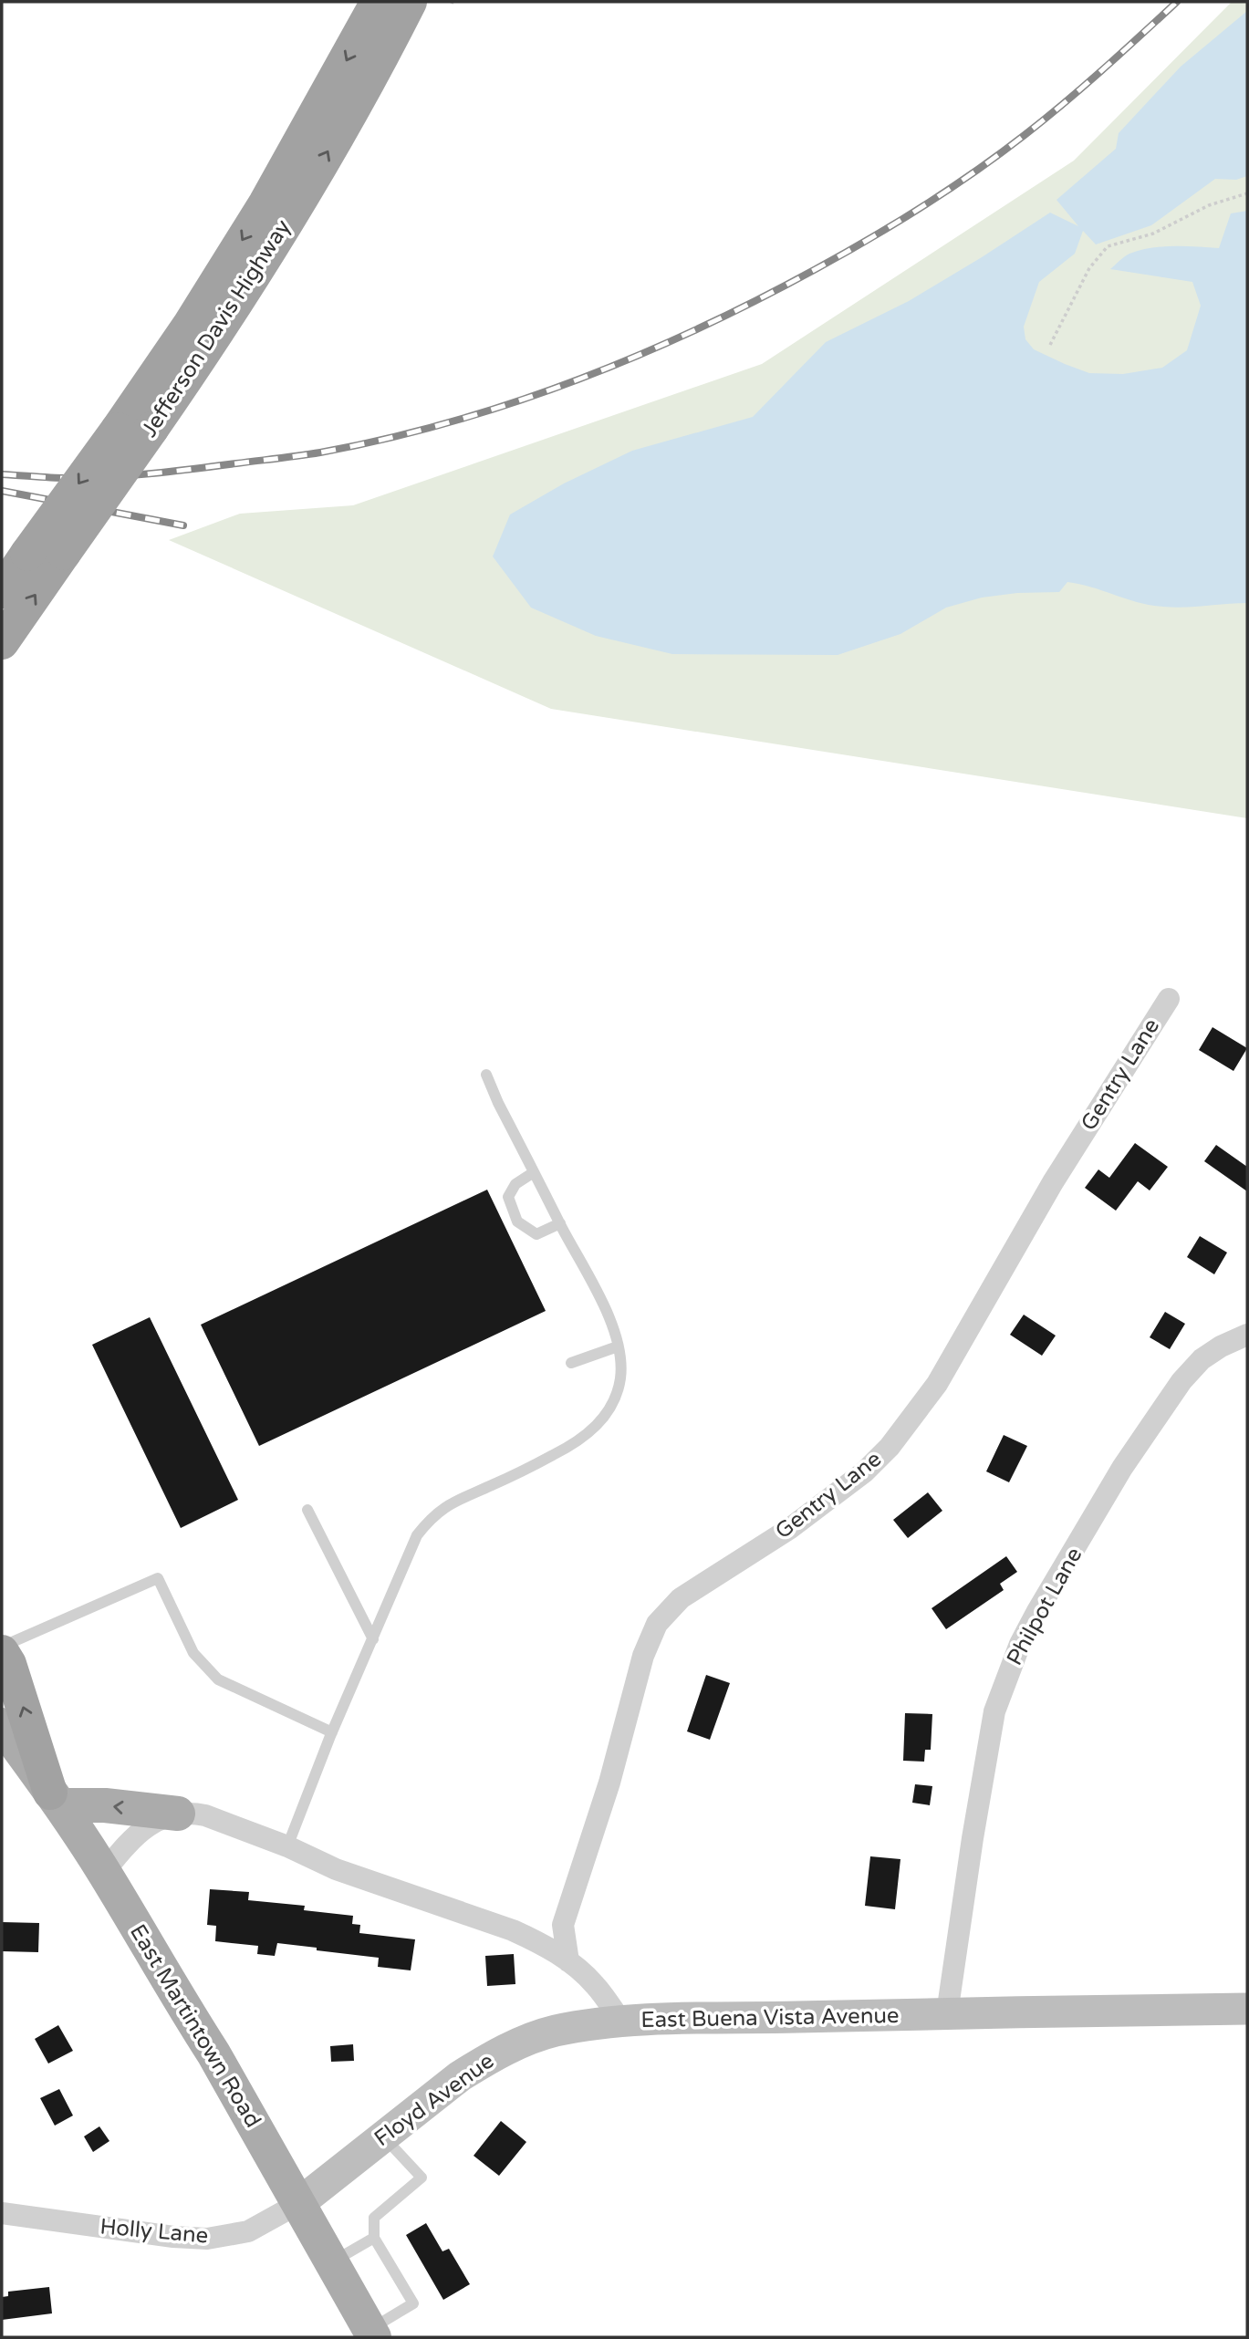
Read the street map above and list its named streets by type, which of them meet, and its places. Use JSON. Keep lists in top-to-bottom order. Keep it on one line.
{"streets":{"highway":["Jefferson Davis Highway"],"main road":["East Buena Vista Avenue","East Martintown Road","Floyd Avenue"],"street":["Gentry Lane","Philpot Lane","Holly Lane"]},"crossings":[["Gentry Lane","East Buena Vista Avenue"],["Philpot Lane","East Buena Vista Avenue"],["East Buena Vista Avenue","East Martintown Road"],["East Buena Vista Avenue","Floyd Avenue"],["East Martintown Road","Floyd Avenue"],["East Martintown Road","Holly Lane"],["Floyd Avenue","Holly Lane"]]}
